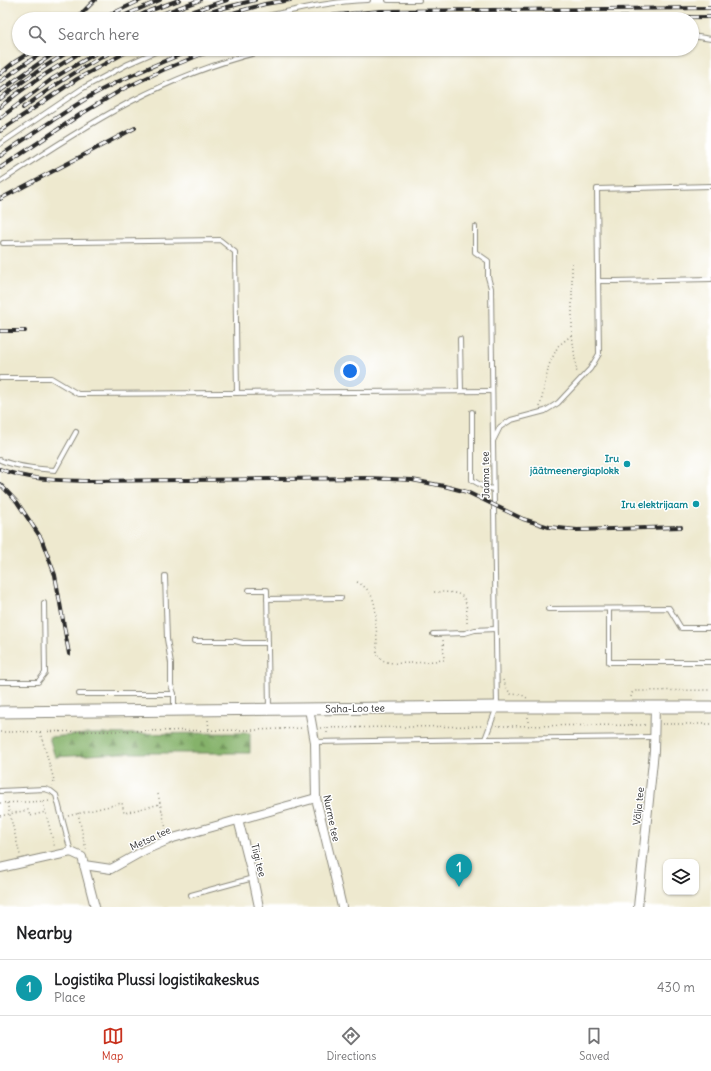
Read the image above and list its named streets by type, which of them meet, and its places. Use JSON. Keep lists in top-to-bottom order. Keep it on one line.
{"streets":{"main road":["Saha-Loo tee"],"street":["Välja tee","Nurme tee","Metsa tee","Tiigi tee"],"lane":["Jaama tee"]},"crossings":[["Jaama tee","Saha-Loo tee"],["Saha-Loo tee","Välja tee"],["Saha-Loo tee","Nurme tee"],["Nurme tee","Metsa tee"],["Metsa tee","Tiigi tee"]],"places":["Iru jäätmeenergiaplokk","Iru elektrijaam"],"page":{"search":"Search here","pins":"1","heading":"Nearby","list":[{"mark":"1","name":"Logistika Plussi logistikakeskus","note":"Place","value":"430 m"}],"nav":["Map","Directions","Saved"]}}
